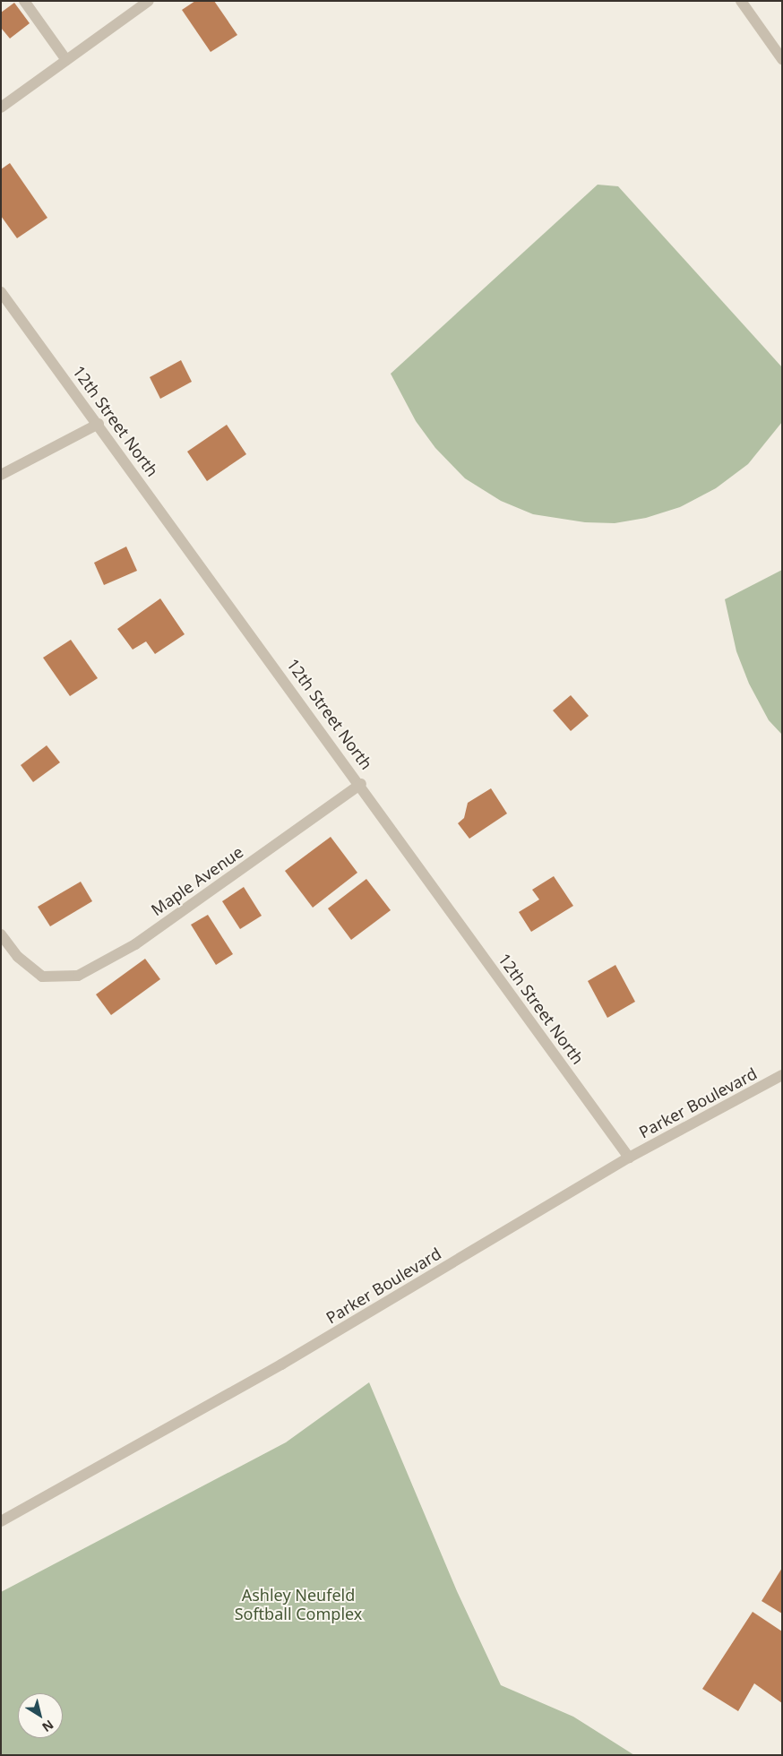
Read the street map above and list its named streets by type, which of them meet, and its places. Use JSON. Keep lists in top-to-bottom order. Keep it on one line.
{"streets":{"street":["12th Street North","Maple Avenue","Parker Boulevard"]},"crossings":[["12th Street North","Maple Avenue"],["12th Street North","Parker Boulevard"]],"parks":["Ashley Neufeld Softball Complex"],"north":"bottom right"}
